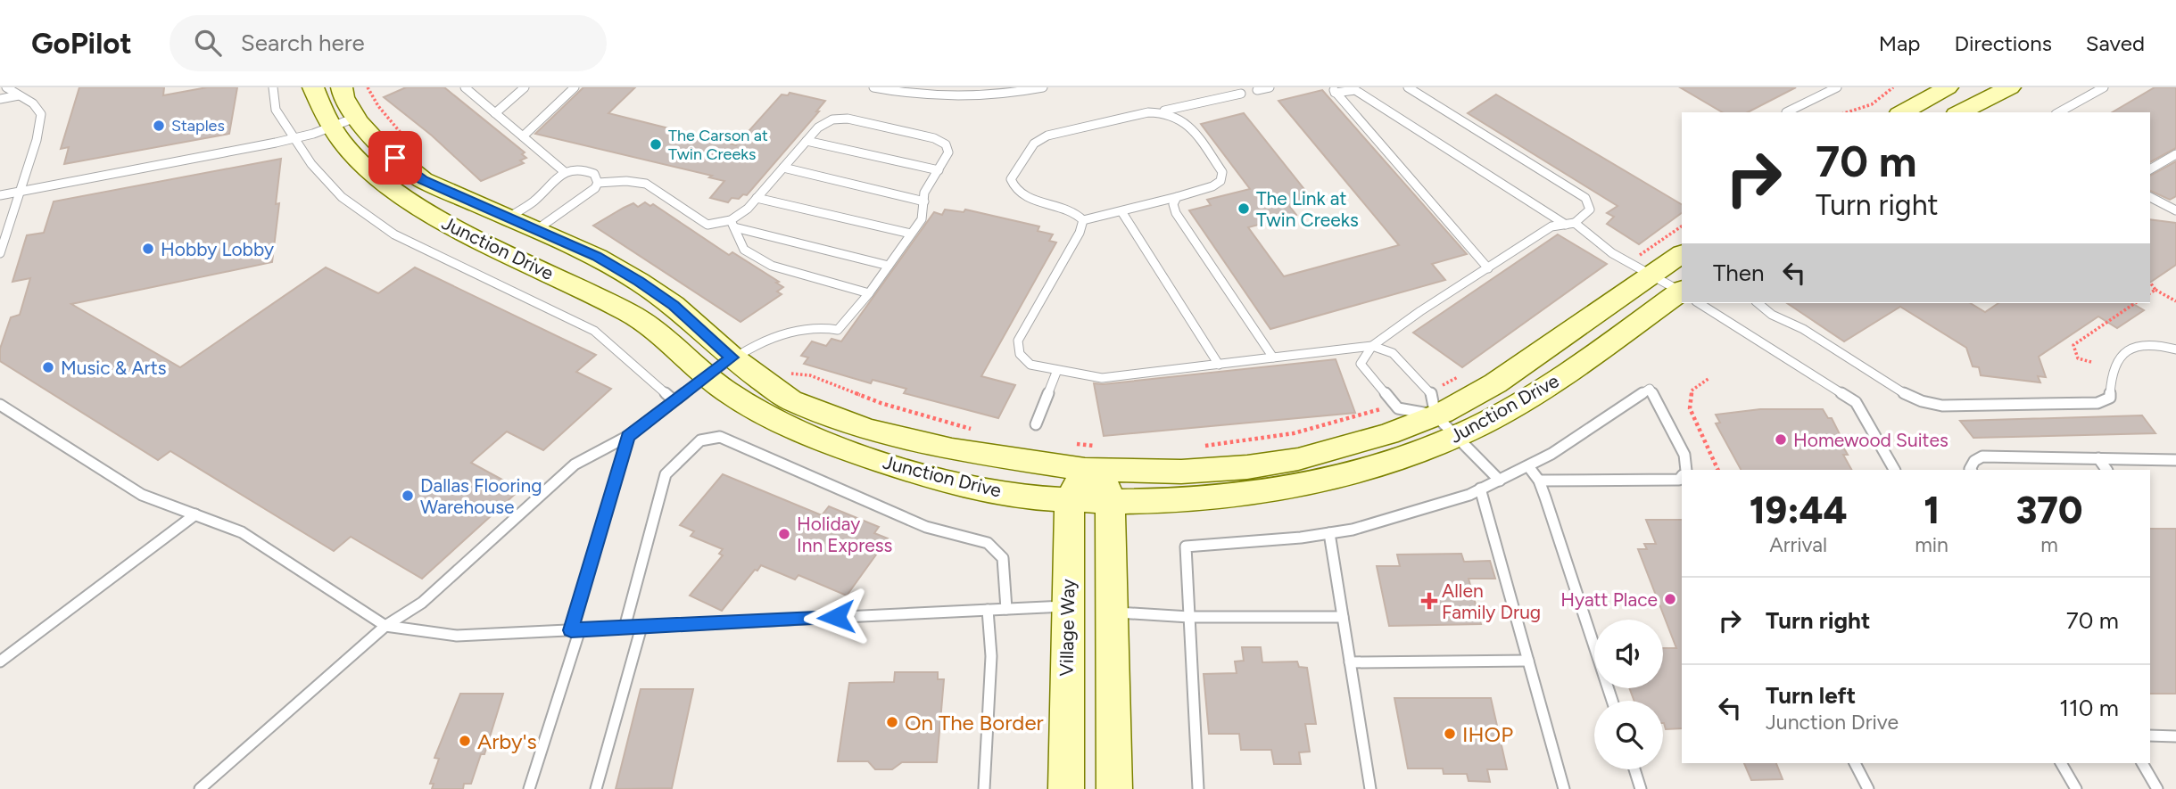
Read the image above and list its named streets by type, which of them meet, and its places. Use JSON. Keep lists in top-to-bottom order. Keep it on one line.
{"streets":{"street":["Junction Drive","Village Way"]},"crossings":[["Junction Drive","Village Way"]],"places":{"other":["Staples","The Carson at Twin Creeks","The Link at Twin Creeks","Hobby Lobby","Music & Arts","Homewood Suites","Dallas Flooring Warehouse","Holiday Inn Express","Hyatt Place","On The Border","IHOP","Arby's"],"health":["Allen Family Drug"]},"page":{"header":"GoPilot","search":"Search here","nav":["Map","Directions","Saved"],"turn":["70 m","Turn right"],"then":"Then","eta":["19:44","Arrival","1","min","370","m"],"list":[{"name":"Turn right","value":"70 m"},{"name":"Turn left","note":"Junction Drive","value":"110 m"}]}}
